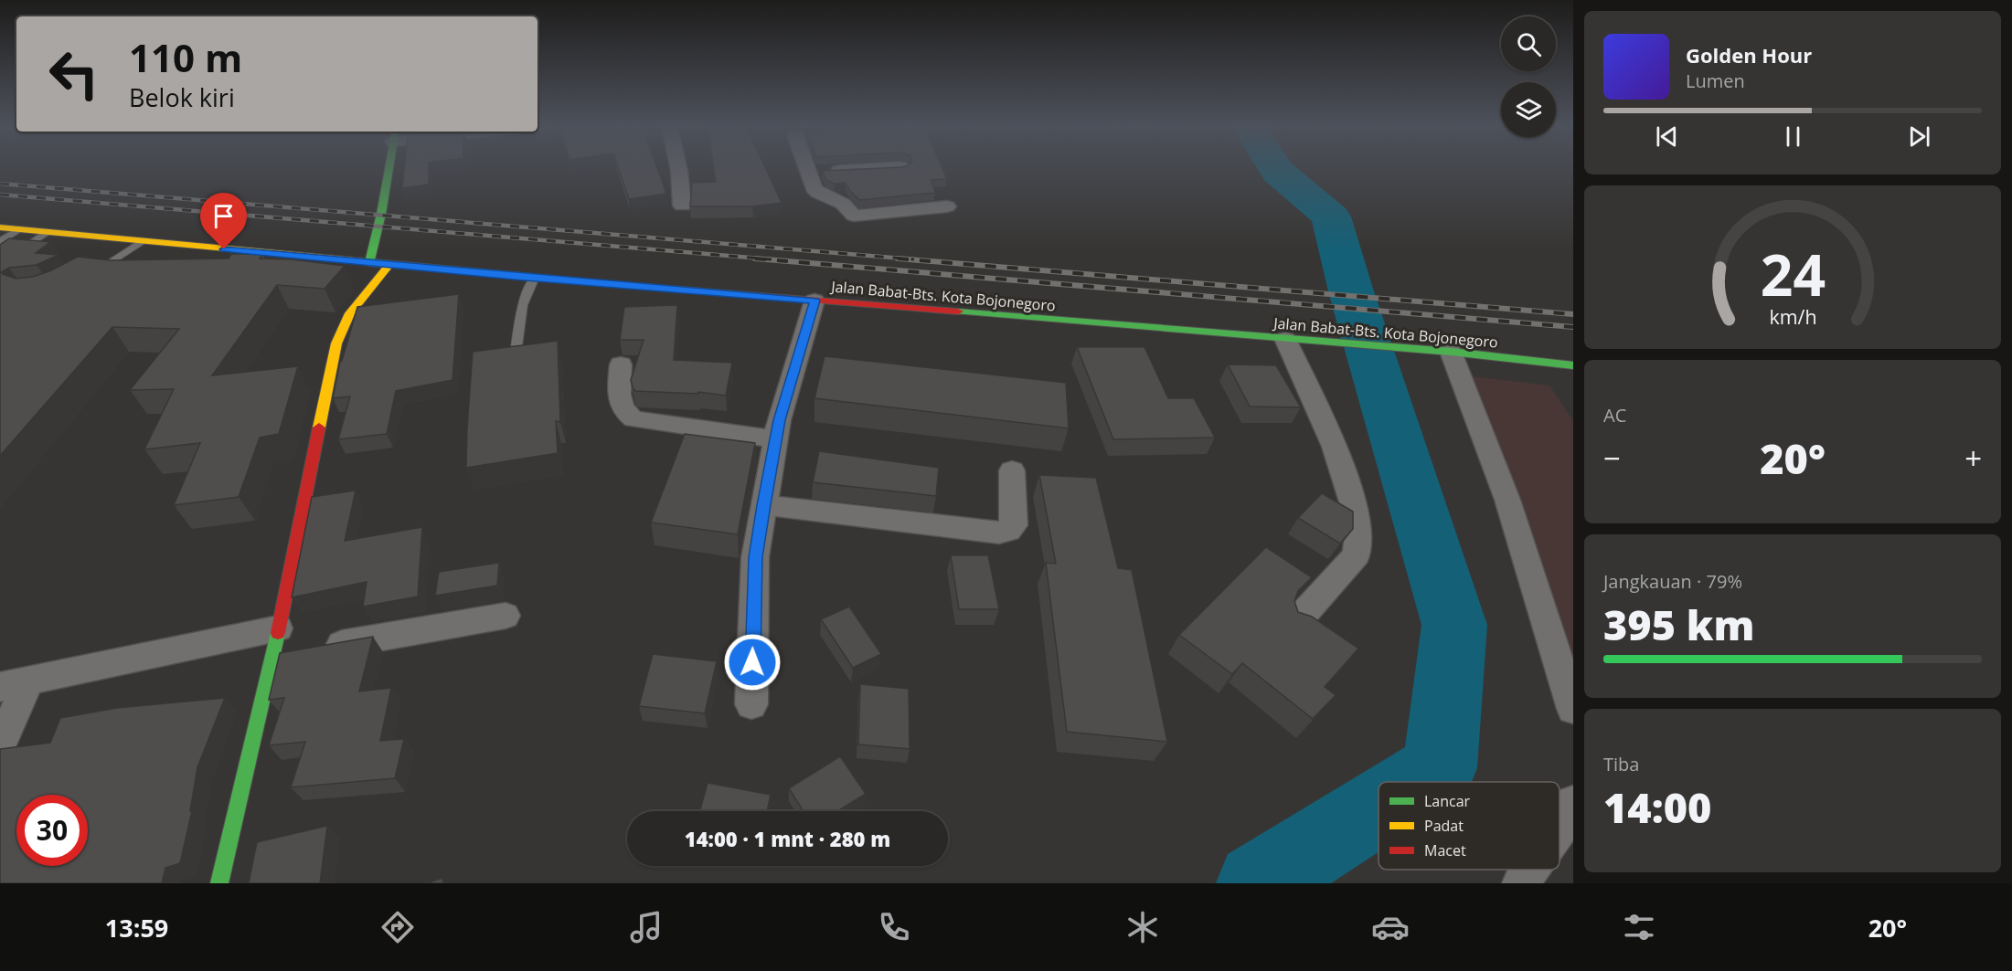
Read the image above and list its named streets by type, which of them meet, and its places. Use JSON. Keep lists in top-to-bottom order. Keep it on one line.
{"streets":{"main road":["Jalan Babat-Bts. Kota Bojonegoro"]},"legend":["Lancar","Padat","Macet"],"page":{"turn":["110 m","Belok kiri"],"song":["Golden Hour","Lumen"],"tile":["AC",["Jangkauan · 79%","395 km"],["Tiba","14:00"]],"heat":["−","20°","+"],"limit":"30","trip":"14:00 · 1 mnt · 280 m","tabs":["13:59","20°"],"gauge":["24","km/h"]}}
